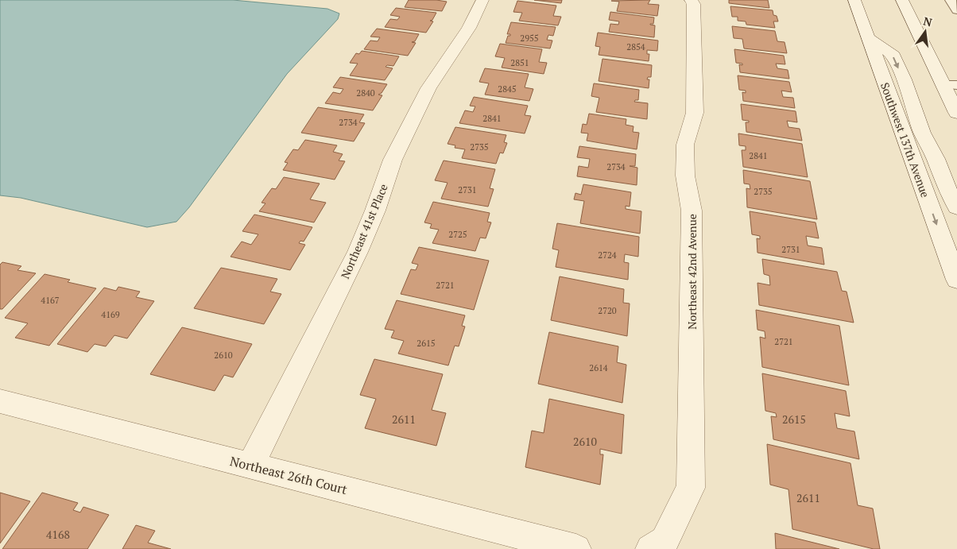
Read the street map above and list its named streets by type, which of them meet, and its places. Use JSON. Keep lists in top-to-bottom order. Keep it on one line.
{"streets":{"street":["Southwest 137th Avenue","Northeast 41st Place","Northeast 42nd Avenue","Northeast 26th Court"]},"crossings":[["Northeast 41st Place","Northeast 26th Court"]],"house_numbers":["2955","2854","2851","2845","2840","2841","2734","2735","2841","2734","2731","2735","2725","2731","2724","2721","4167","2720","4169","2721","2615","2610","2614","2611","2615","2610","2611","4168"],"north":"top"}
